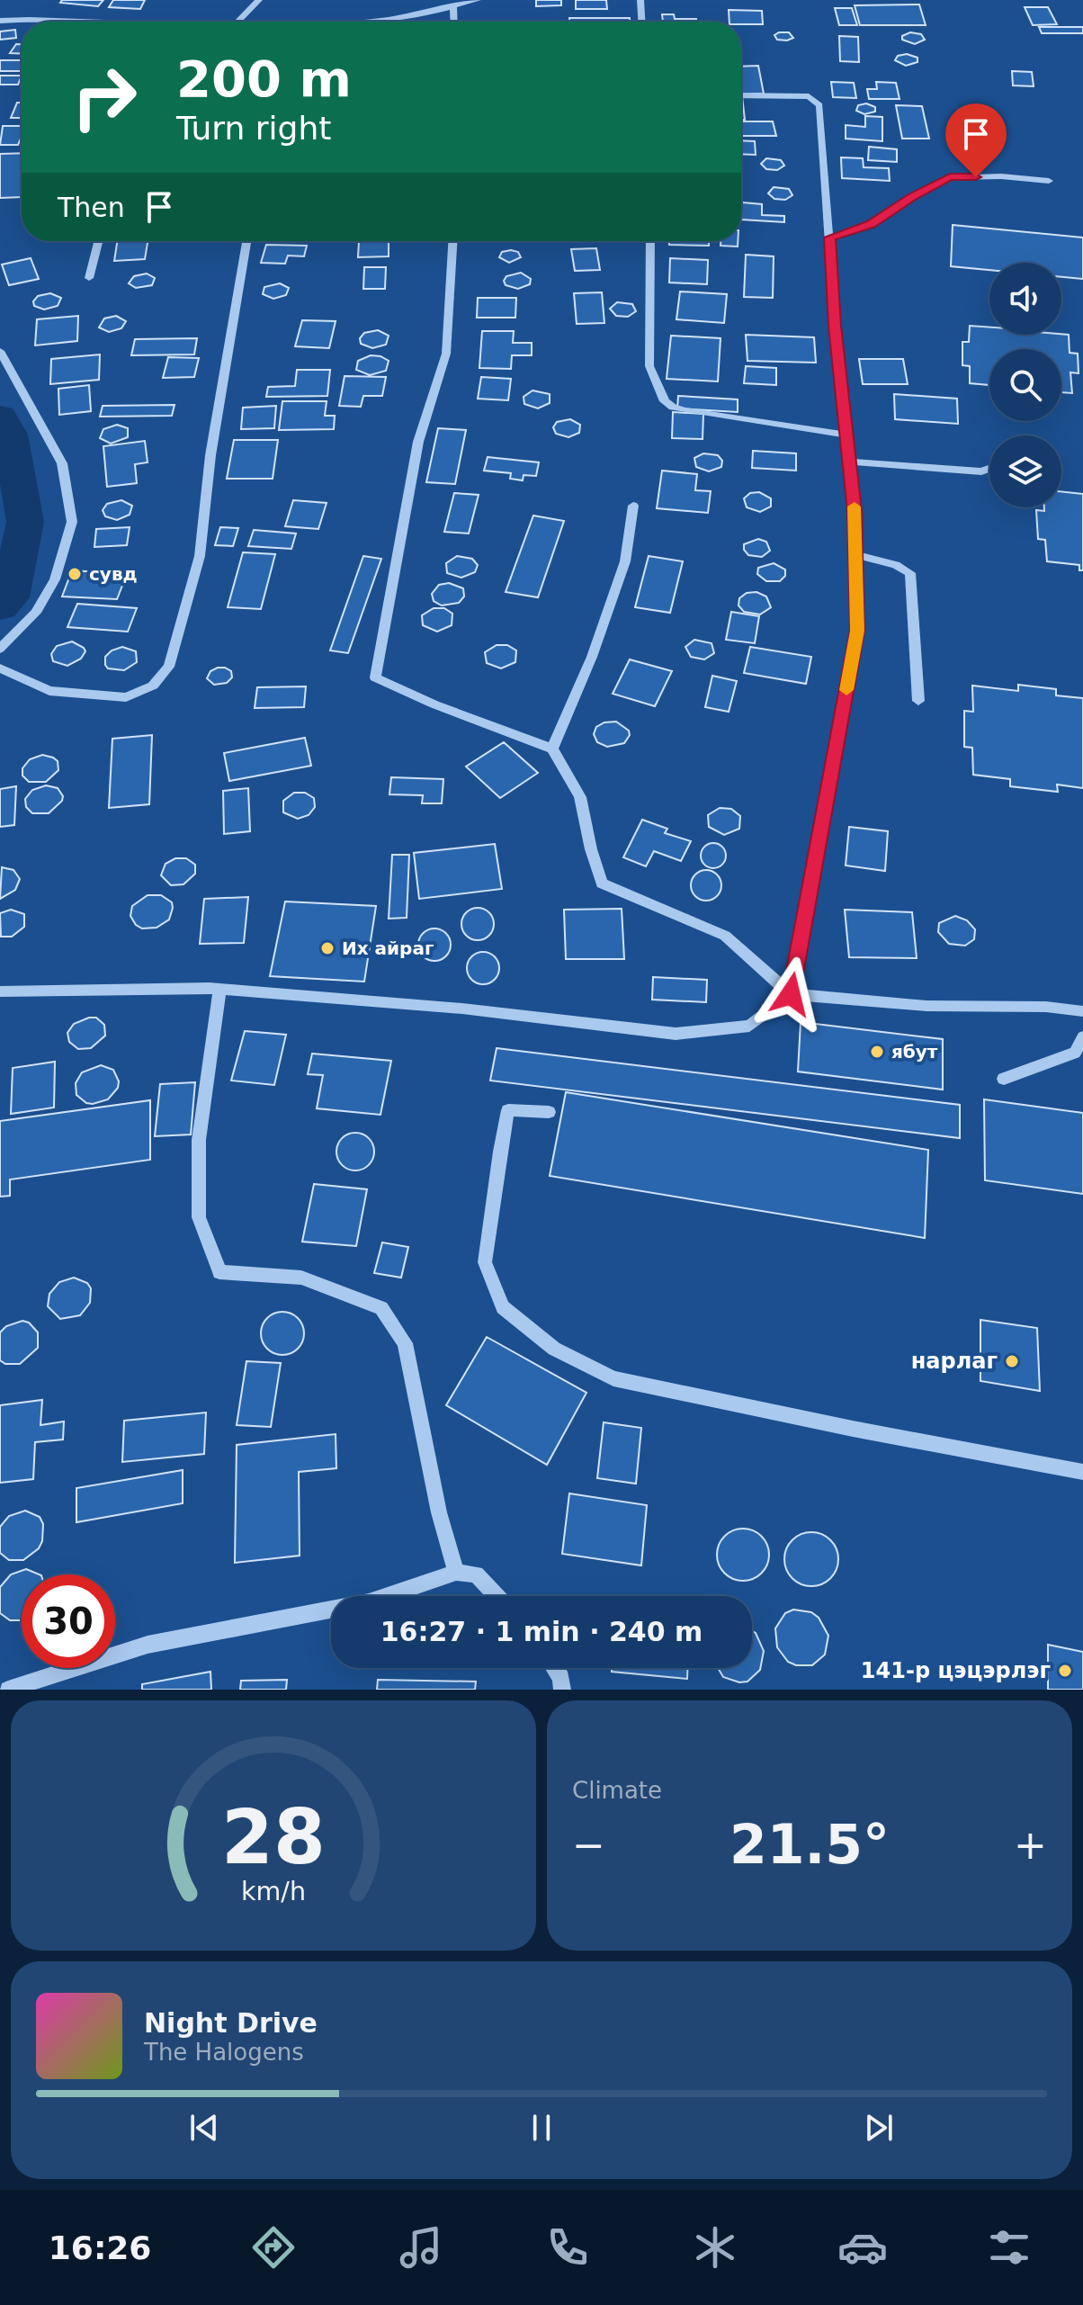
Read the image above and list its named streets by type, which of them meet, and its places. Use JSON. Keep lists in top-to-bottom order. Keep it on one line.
{"places":["сувд","Их айраг","ябут","нарлаг","141-р цэцэрлэг"],"page":{"turn":["200 m","Turn right"],"then":"Then","limit":"30","trip":"16:27 · 1 min · 240 m","tile":"Climate","heat":["−","21.5°","+"],"song":["Night Drive","The Halogens"],"tabs":"16:26","gauge":["28","km/h"]}}
